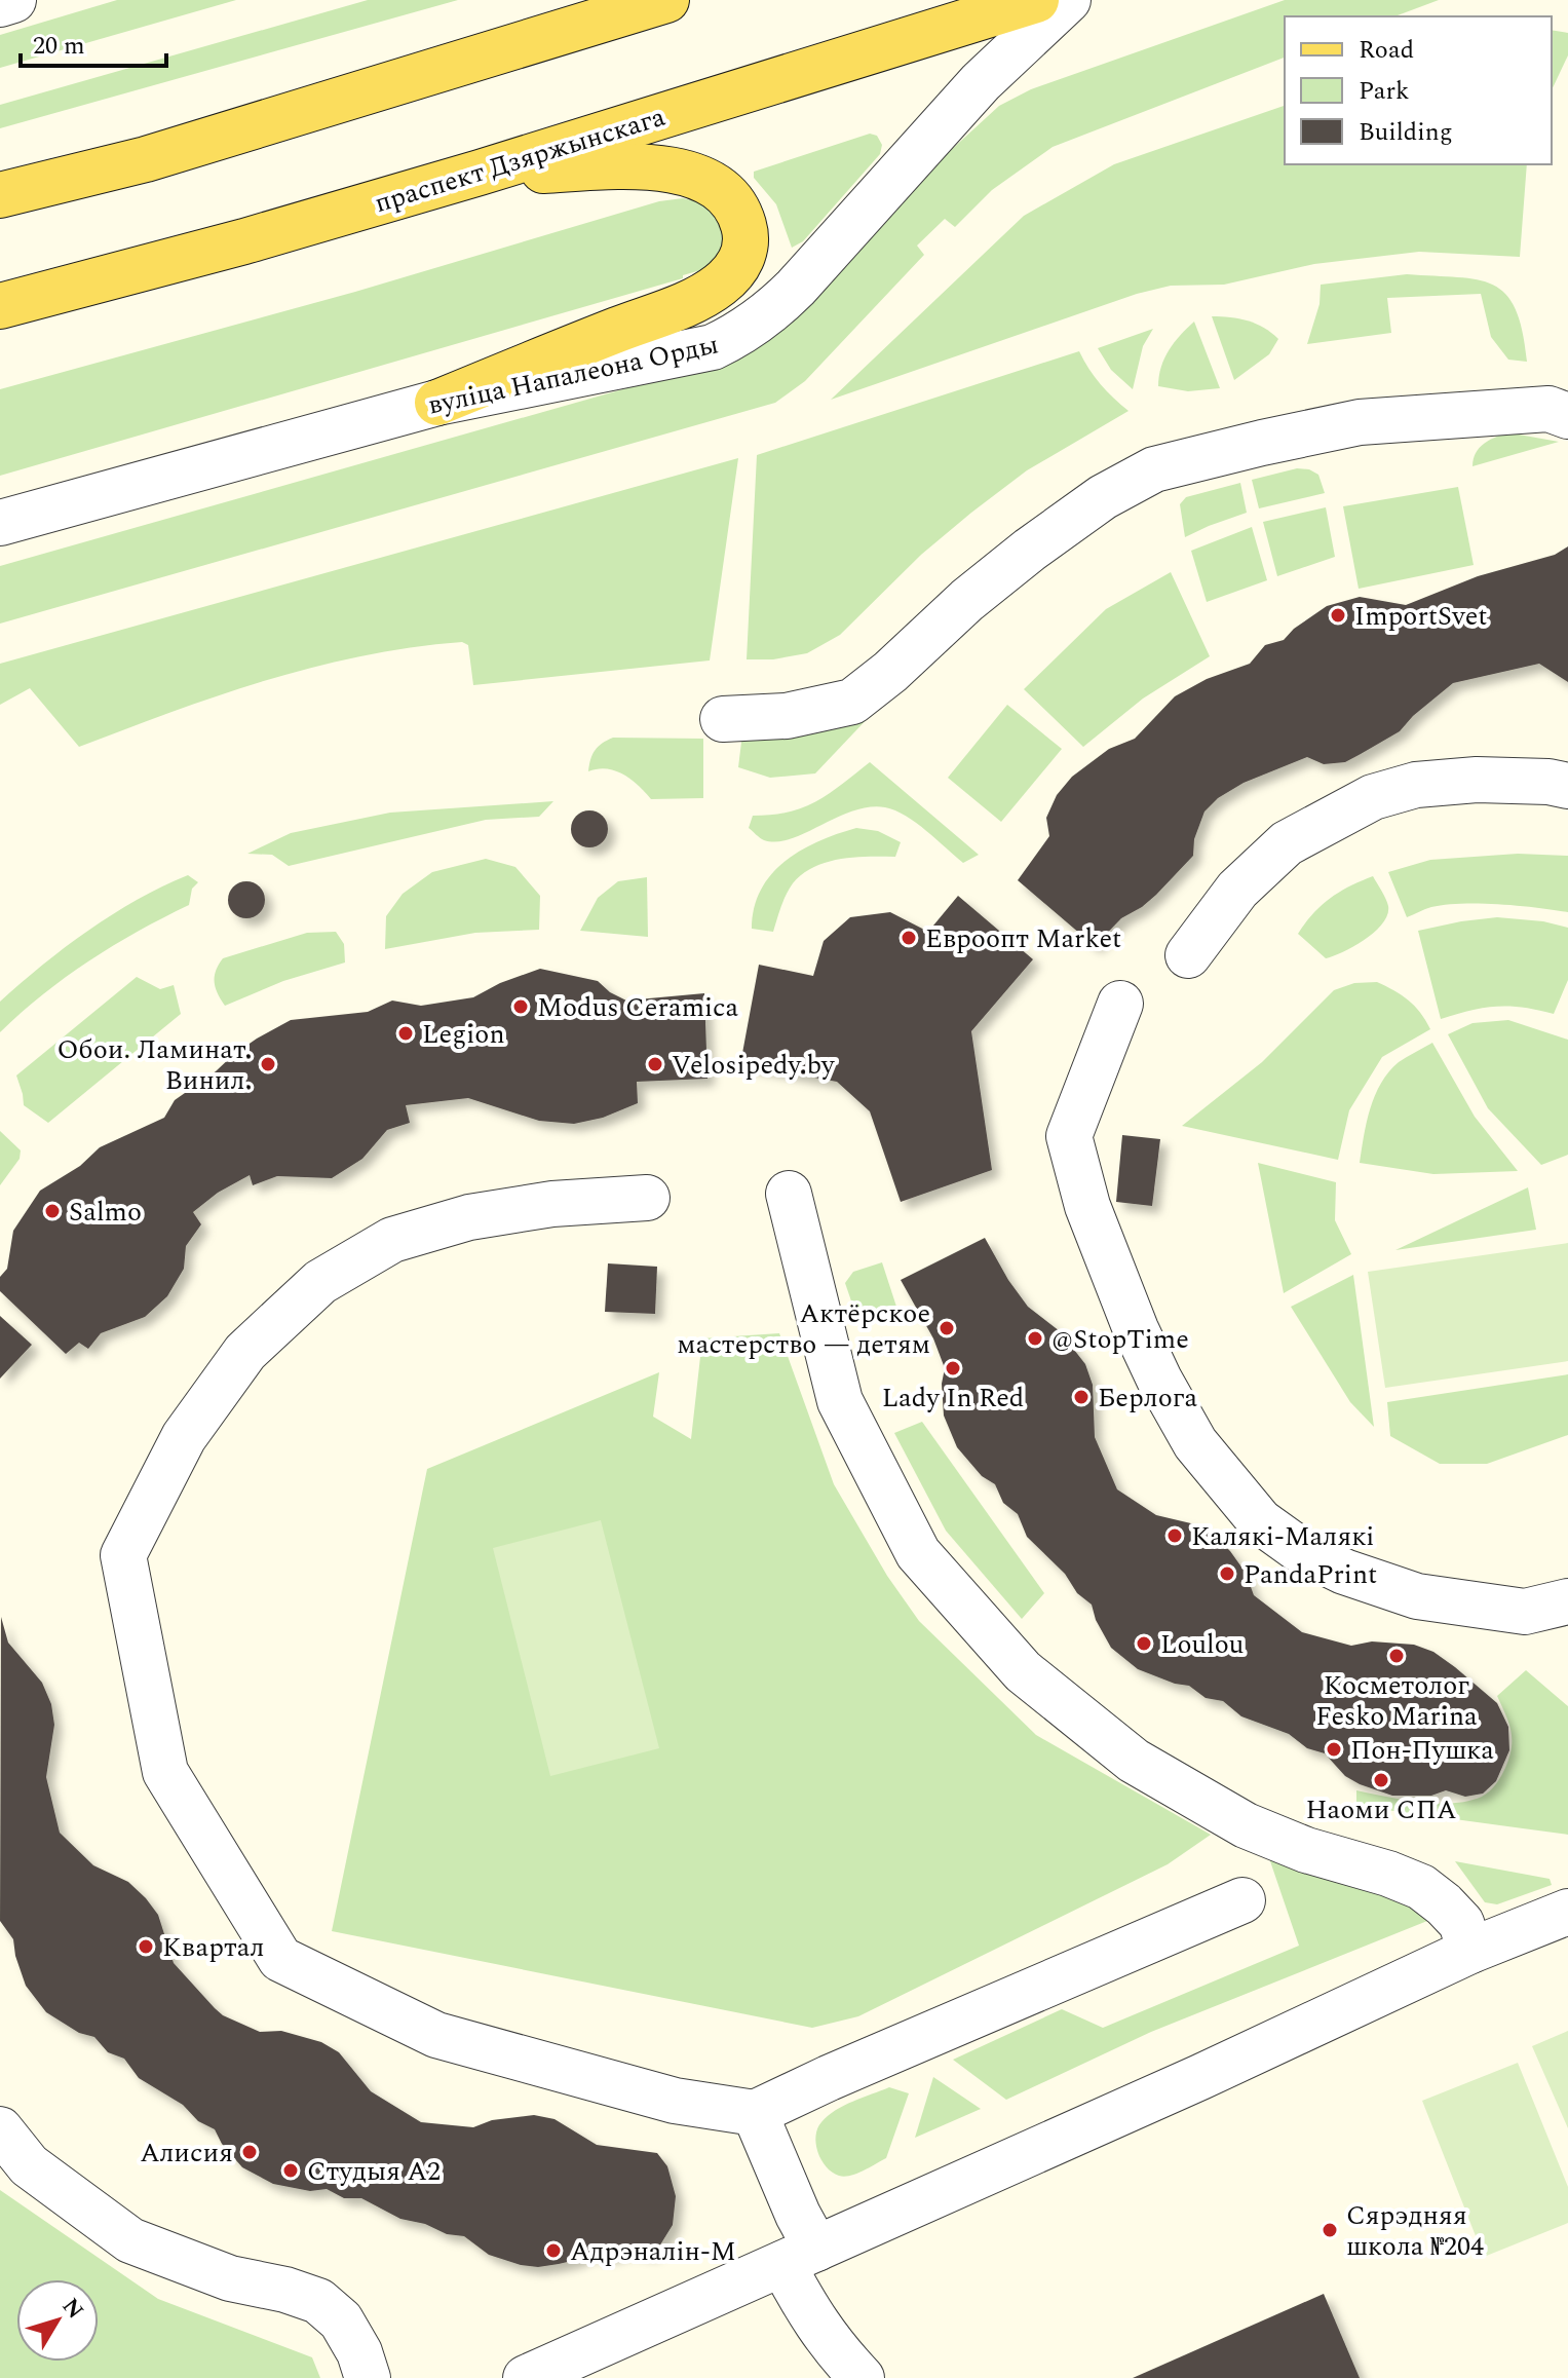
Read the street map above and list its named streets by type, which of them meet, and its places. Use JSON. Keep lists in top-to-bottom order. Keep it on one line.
{"streets":{"main road":["праспект Дзяржынскага"],"street":["вуліца Напалеона Орды"]},"places":["ImportSvet","Евроопт Market","Modus Ceramica","Legion","Обои. Ламинат. Винил.","Velosipedy.by","Salmo","Актёрское мастерство — детям","@StopTime","Lady In Red","Берлога","Калякі-Малякі","PandaPrint","Loulou","Косметолог Fesko Marina","Пон-Пушка","Наоми СПА","Квартал","Алисия","Студыя А2","Сярэдняя школа №204","Адрэналін-М"],"legend":["Road","Park","Building"],"scale_bar":"20 m","north":"top right"}
